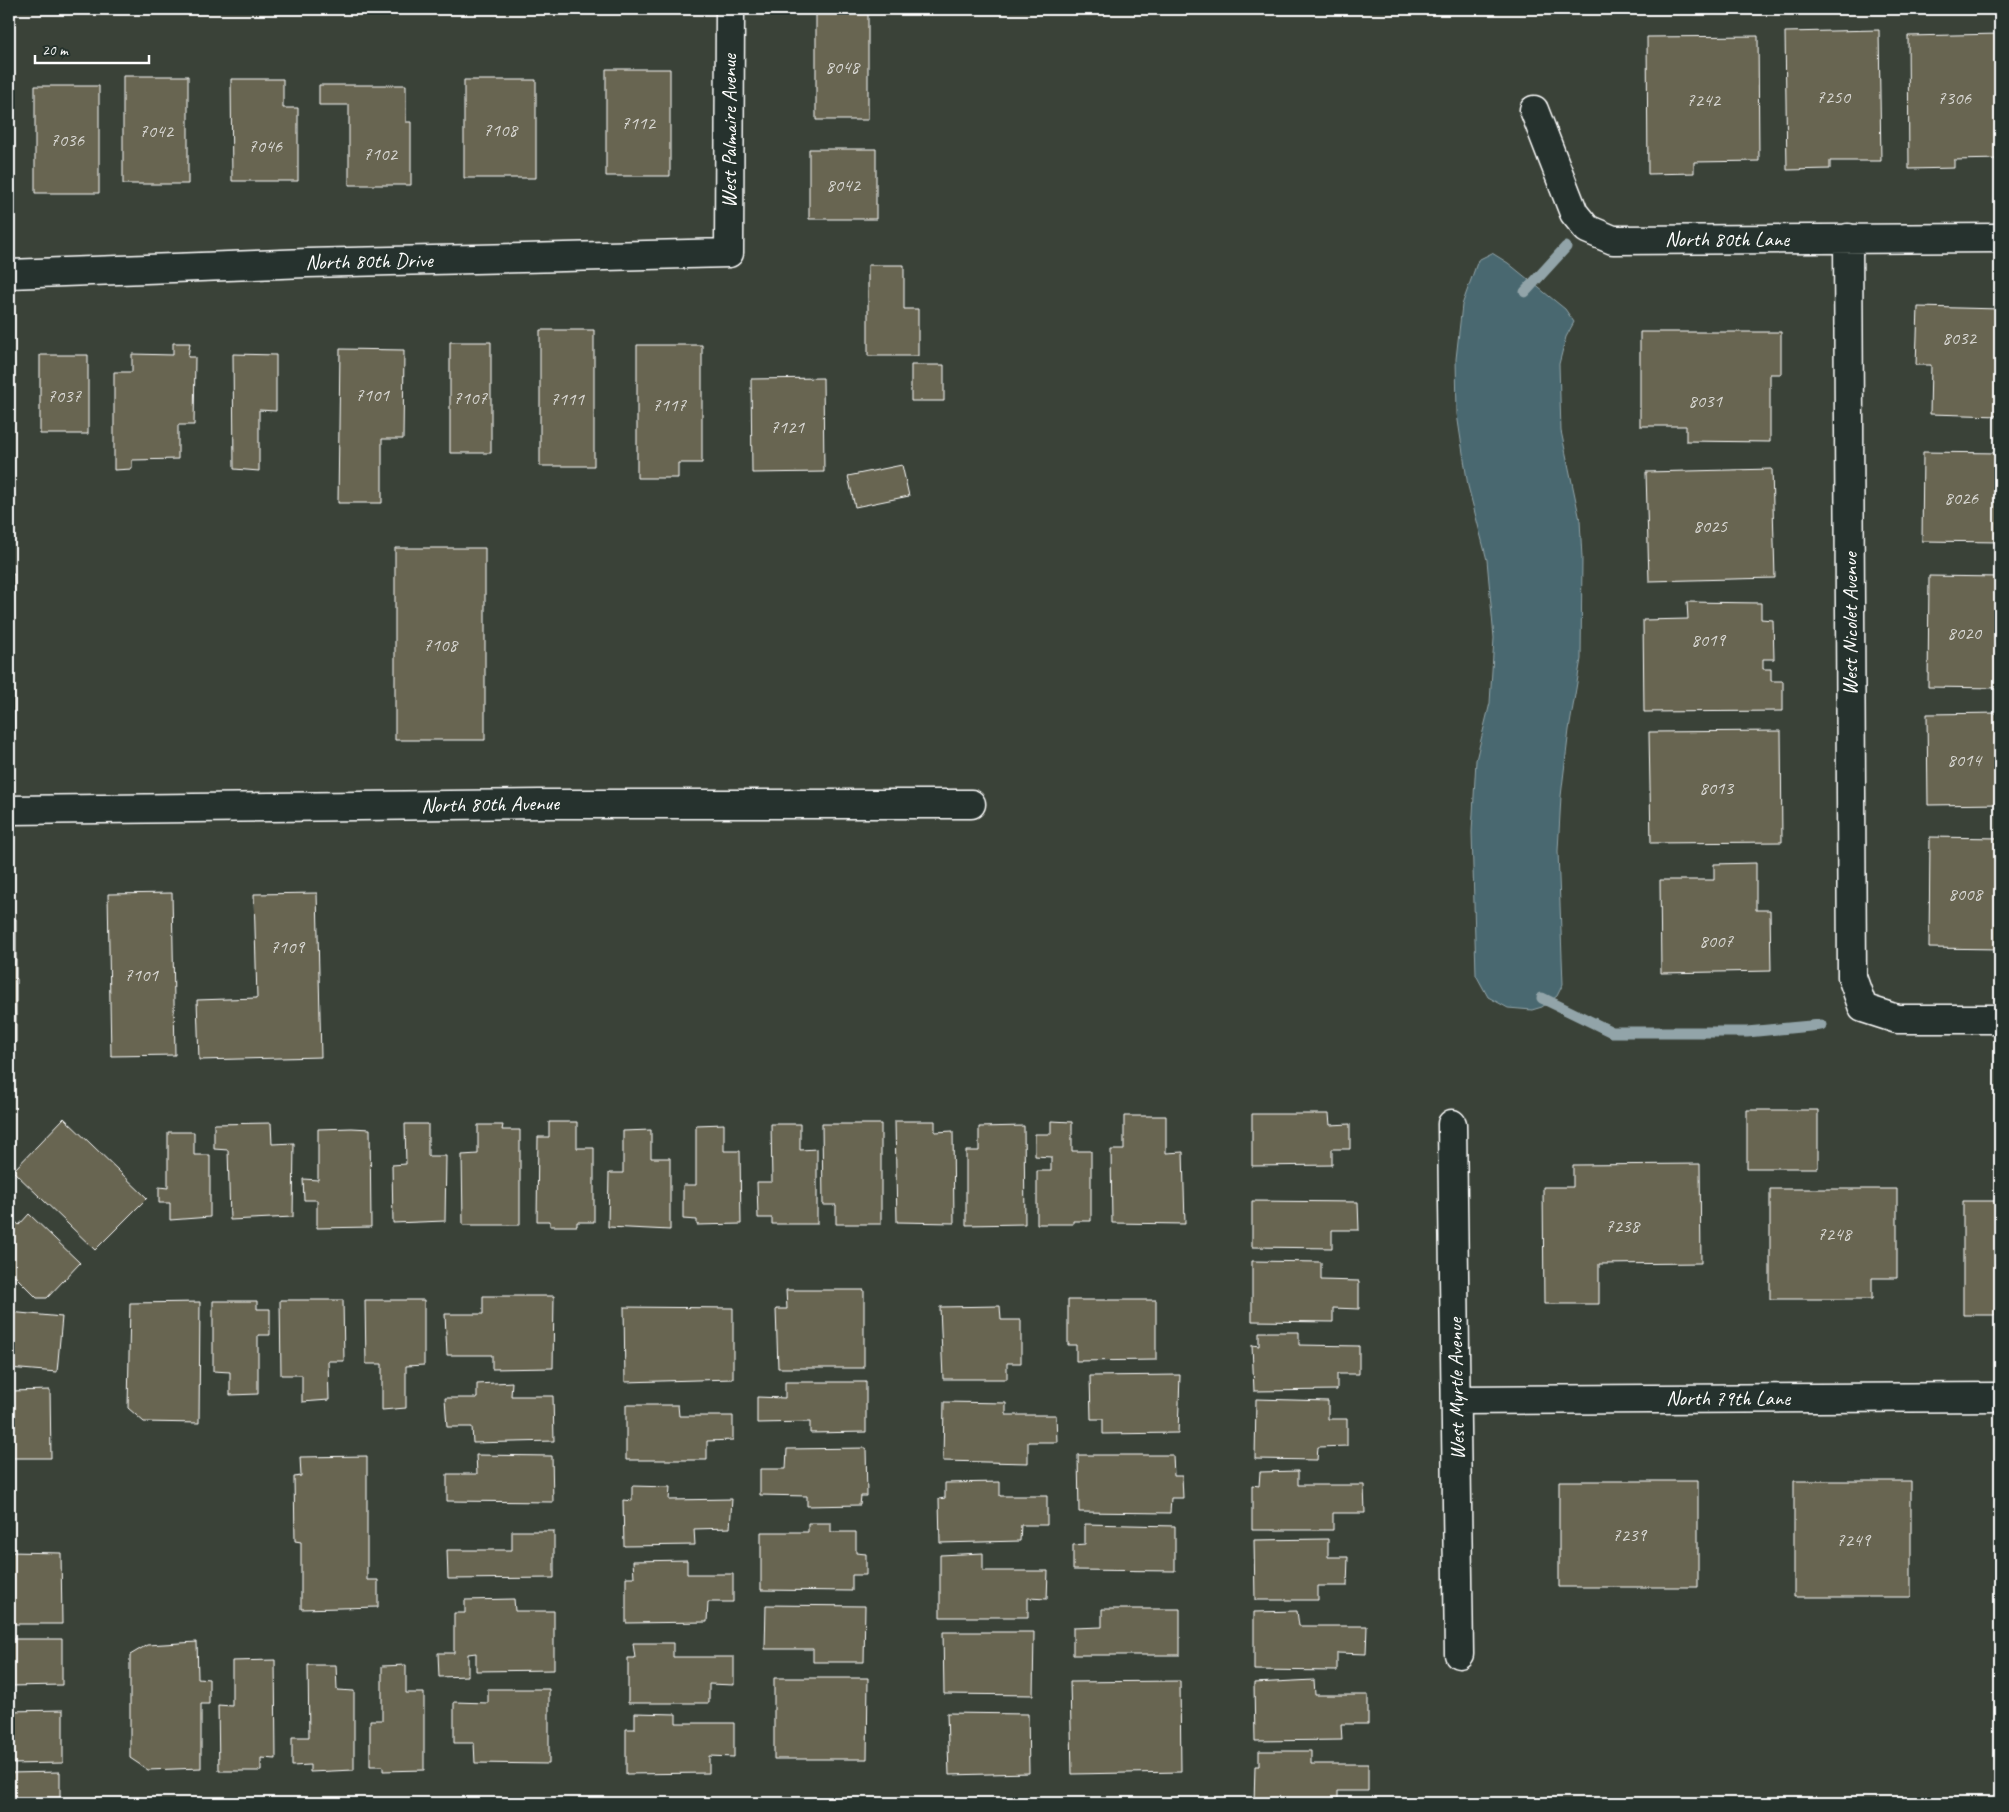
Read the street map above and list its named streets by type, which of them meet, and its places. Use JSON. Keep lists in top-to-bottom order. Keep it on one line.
{"streets":{"street":["West Palmaire Avenue","North 80th Lane","North 80th Drive","West Nicolet Avenue","North 80th Avenue","West Myrtle Avenue","North 79th Lane"]},"crossings":[["West Palmaire Avenue","North 80th Drive"],["North 80th Lane","West Nicolet Avenue"],["West Myrtle Avenue","North 79th Lane"]],"house_numbers":["8048","7250","7306","7242","7112","7108","7042","7036","7046","7102","8042","8032","7101","7037","7107","7111","8031","7117","7121","8026","8025","8020","8019","7108","8014","8013","8008","8007","7109","7101","7238","7248","7239","7249"],"scale_bar":"20 m"}
